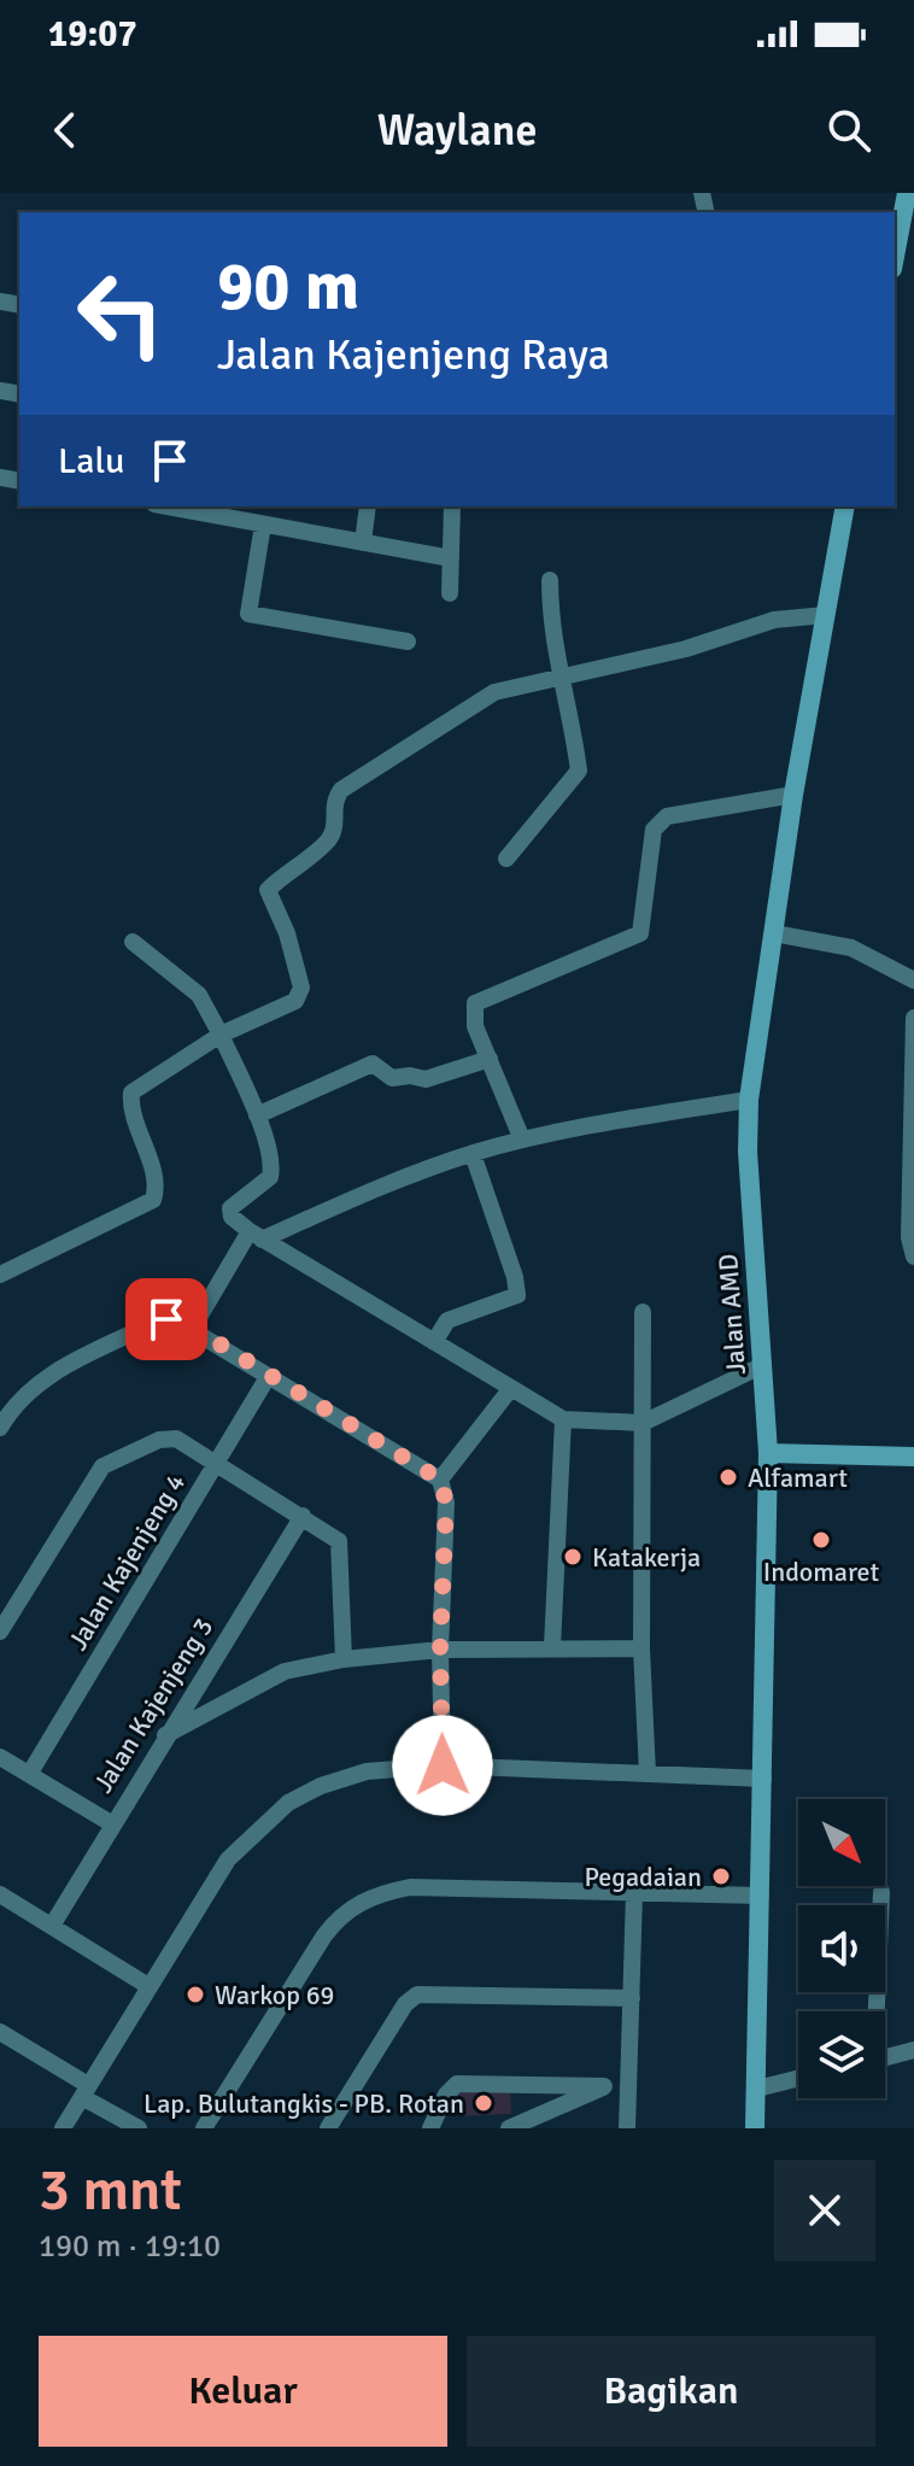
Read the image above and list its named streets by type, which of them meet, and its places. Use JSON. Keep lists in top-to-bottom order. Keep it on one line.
{"streets":{"street":["Jalan AMD","Jalan Kajenjeng 4","Jalan Kajenjeng 3"]},"places":["Alfamart","Indomaret","Katakerja","Pegadaian","Warkop 69","Lap. Bulutangkis - PB. Rotan"],"north":"bottom right","page":{"status":"19:07","header":"Waylane","turn":["90 m","Jalan Kajenjeng Raya"],"then":"Lalu","heading":["3 mnt","190 m · 19:10"],"buttons":["Keluar","Bagikan"]}}
